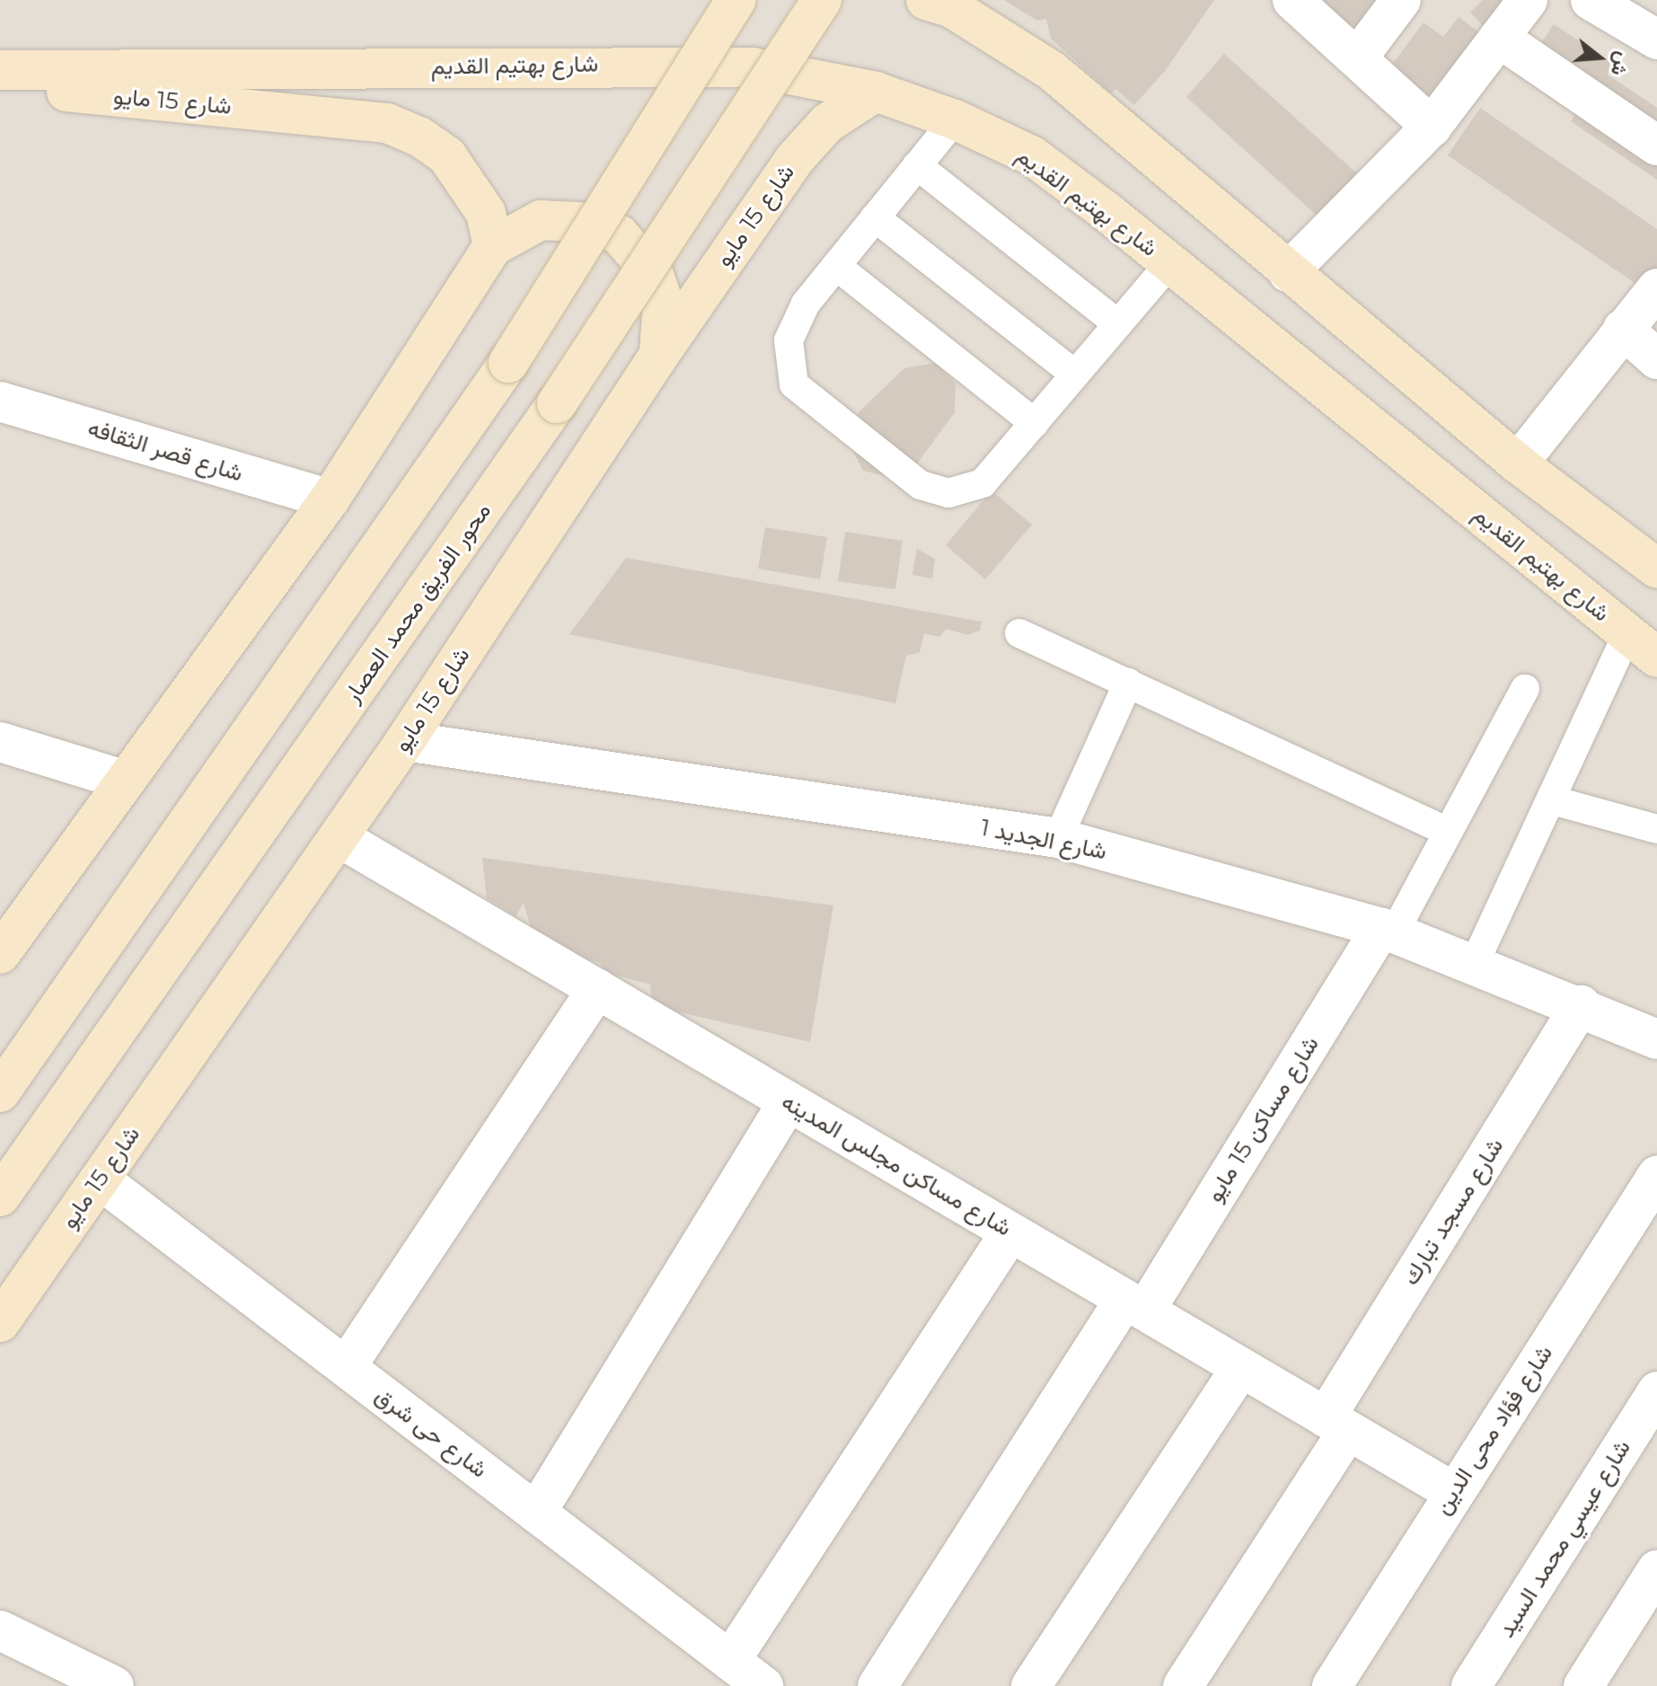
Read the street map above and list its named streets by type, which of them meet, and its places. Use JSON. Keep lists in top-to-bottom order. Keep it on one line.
{"streets":{"main road":["شارع بهتيم القديم","شارع 15 مايو","محور الفريق محمد العصار"],"street":["شارع قصر الثقافه","شارع الجديد 1","شارع مساكن 15 مايو","شارع مساكن مجلس المدينه","شارع مسجد تبارك","شارع فؤاد محى الدين","شارع حى شرق","شارع عيسي محمد السيد"]},"crossings":[["شارع بهتيم القديم","شارع 15 مايو"],["شارع 15 مايو","شارع الجديد 1"],["شارع 15 مايو","شارع مساكن مجلس المدينه"],["شارع 15 مايو","شارع حى شرق"],["شارع الجديد 1","شارع مساكن 15 مايو"],["شارع الجديد 1","شارع مسجد تبارك"],["شارع مساكن 15 مايو","شارع مساكن مجلس المدينه"],["شارع مساكن مجلس المدينه","شارع مسجد تبارك"],["شارع مساكن مجلس المدينه","شارع فؤاد محى الدين"]],"north":"right"}
